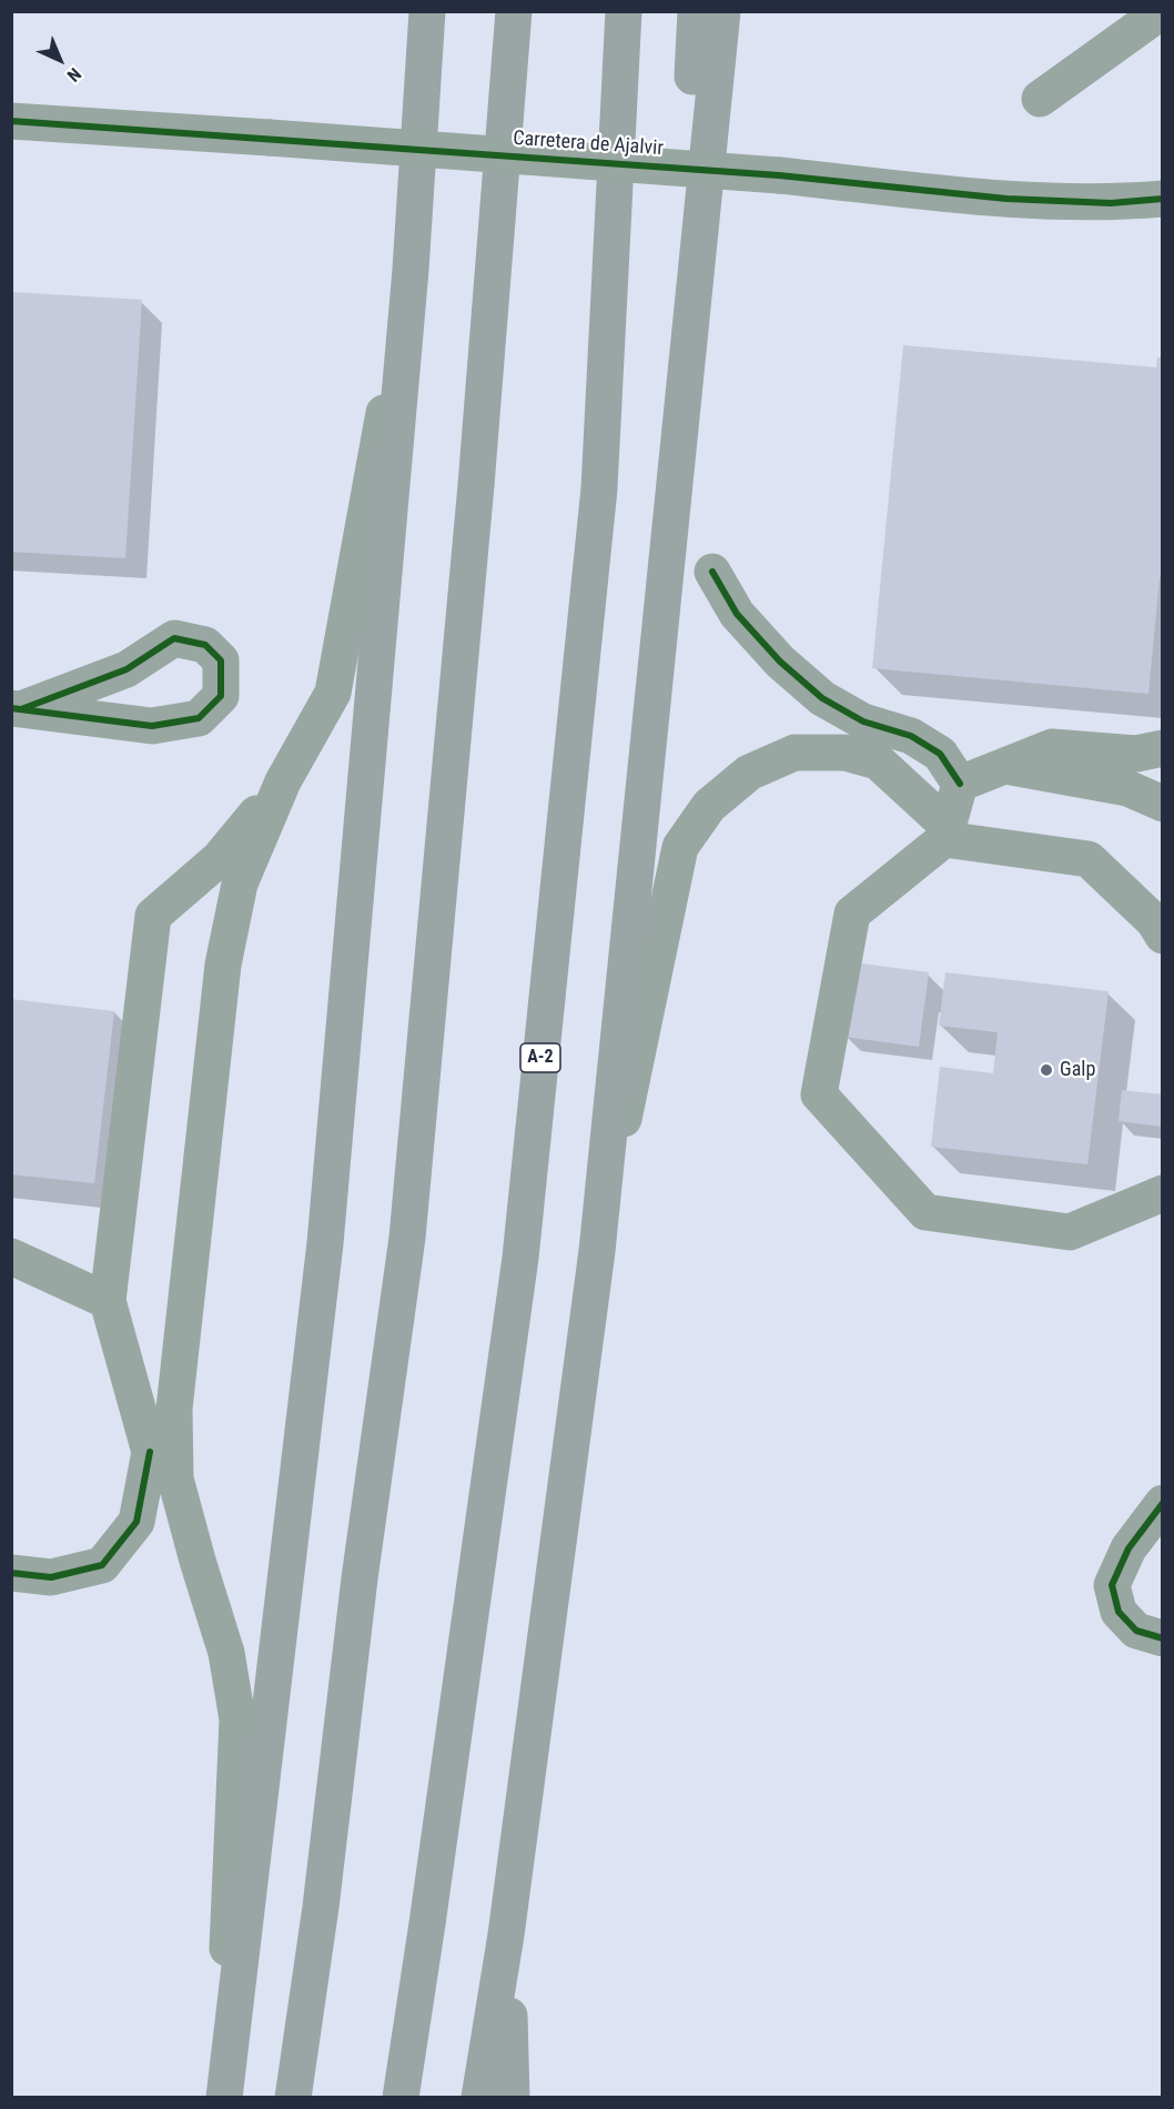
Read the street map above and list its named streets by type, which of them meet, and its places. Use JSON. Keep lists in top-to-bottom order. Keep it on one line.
{"streets":{"highway":["A-2"],"street":["Carretera de Ajalvir"]},"places":["Galp"],"north":"bottom right"}
